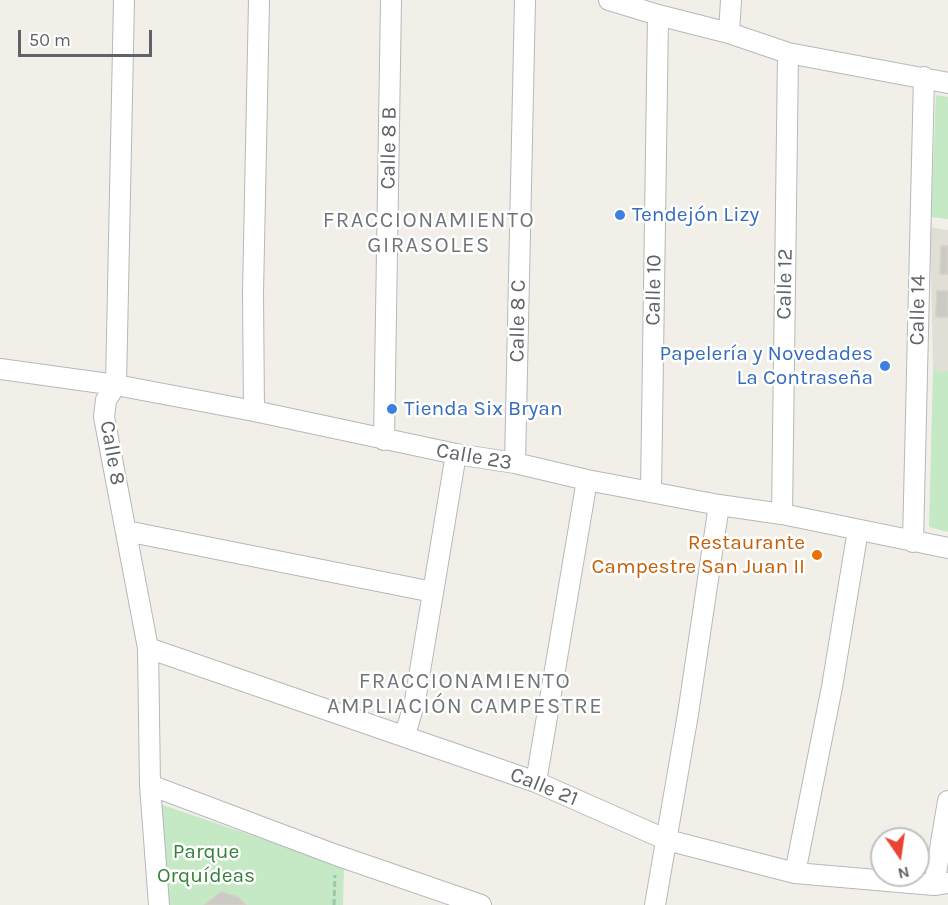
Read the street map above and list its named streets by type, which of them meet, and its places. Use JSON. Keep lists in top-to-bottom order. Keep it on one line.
{"streets":{"street":["Calle 8 B","Calle 12","Calle 10","Calle 14","Calle 8 C","Calle 8","Calle 23","Calle 21"]},"crossings":[["Calle 8 B","Calle 23"],["Calle 12","Calle 23"],["Calle 10","Calle 23"],["Calle 14","Calle 23"],["Calle 8 C","Calle 23"],["Calle 8","Calle 23"],["Calle 8","Calle 21"]],"districts":["FRACCIONAMIENTO GIRASOLES","FRACCIONAMIENTO AMPLIACIÓN CAMPESTRE"],"parks":["Parque Orquídeas"],"places":["Tendejón Lizy","Papelería y Novedades La Contraseña","Tienda Six Bryan","Restaurante Campestre San Juan II"],"scale_bar":"50 m","north":"bottom"}
